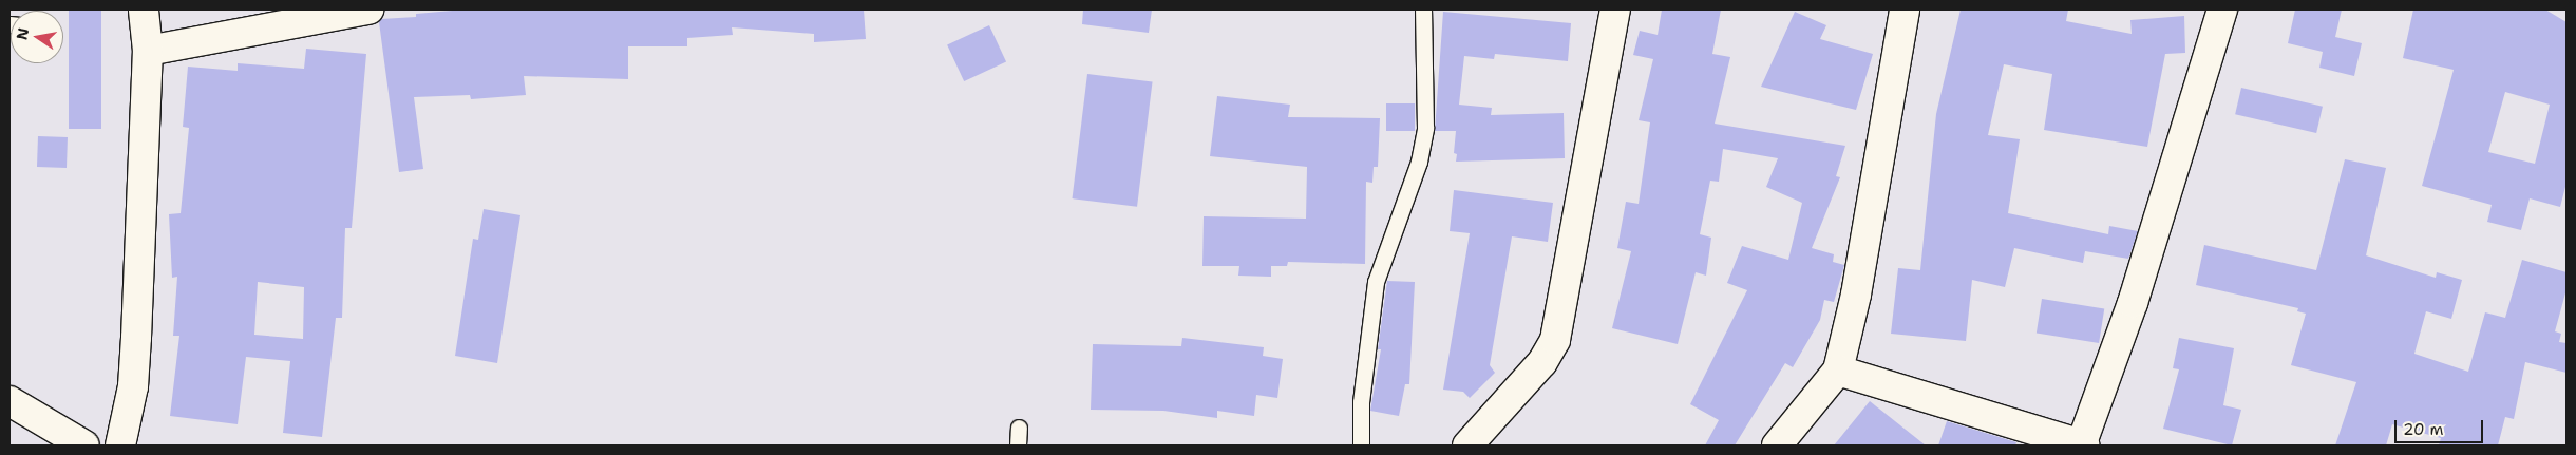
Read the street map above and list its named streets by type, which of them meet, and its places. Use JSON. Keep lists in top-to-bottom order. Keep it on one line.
{"scale_bar":"20 m","north":"left"}
